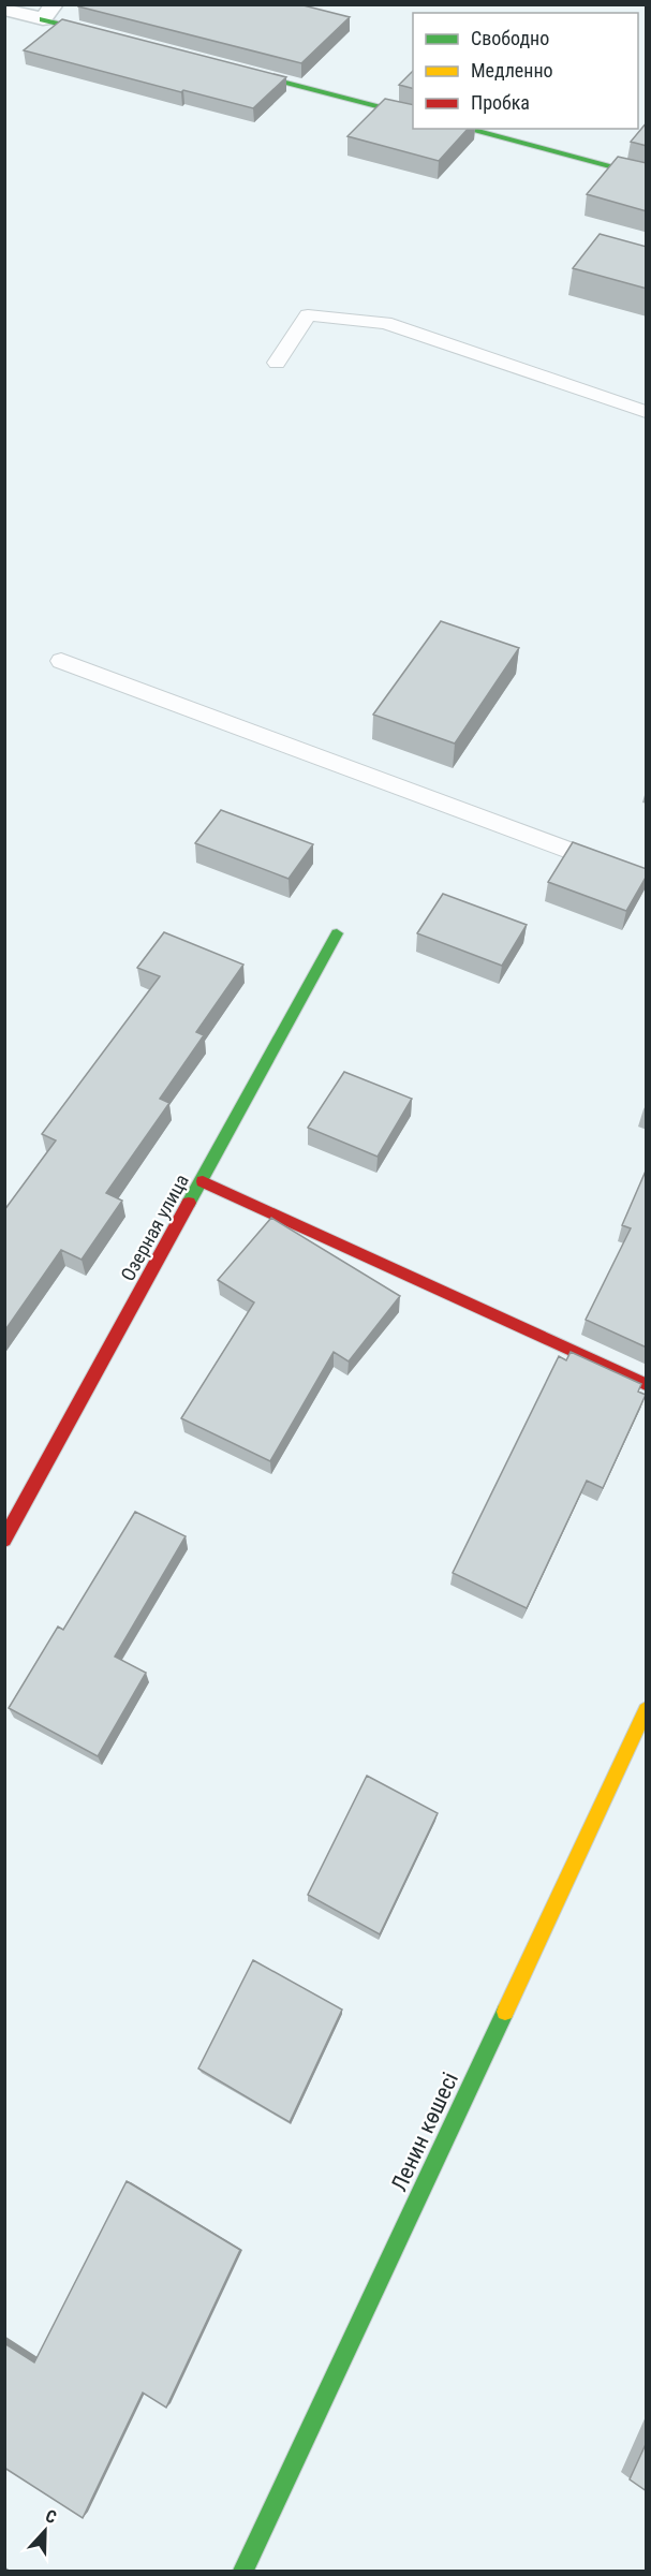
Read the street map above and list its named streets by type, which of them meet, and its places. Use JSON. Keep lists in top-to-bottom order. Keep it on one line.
{"streets":{"street":["Озерная улица","Ленин көшесі"]},"legend":["Свободно","Медленно","Пробка"],"north":"top"}
